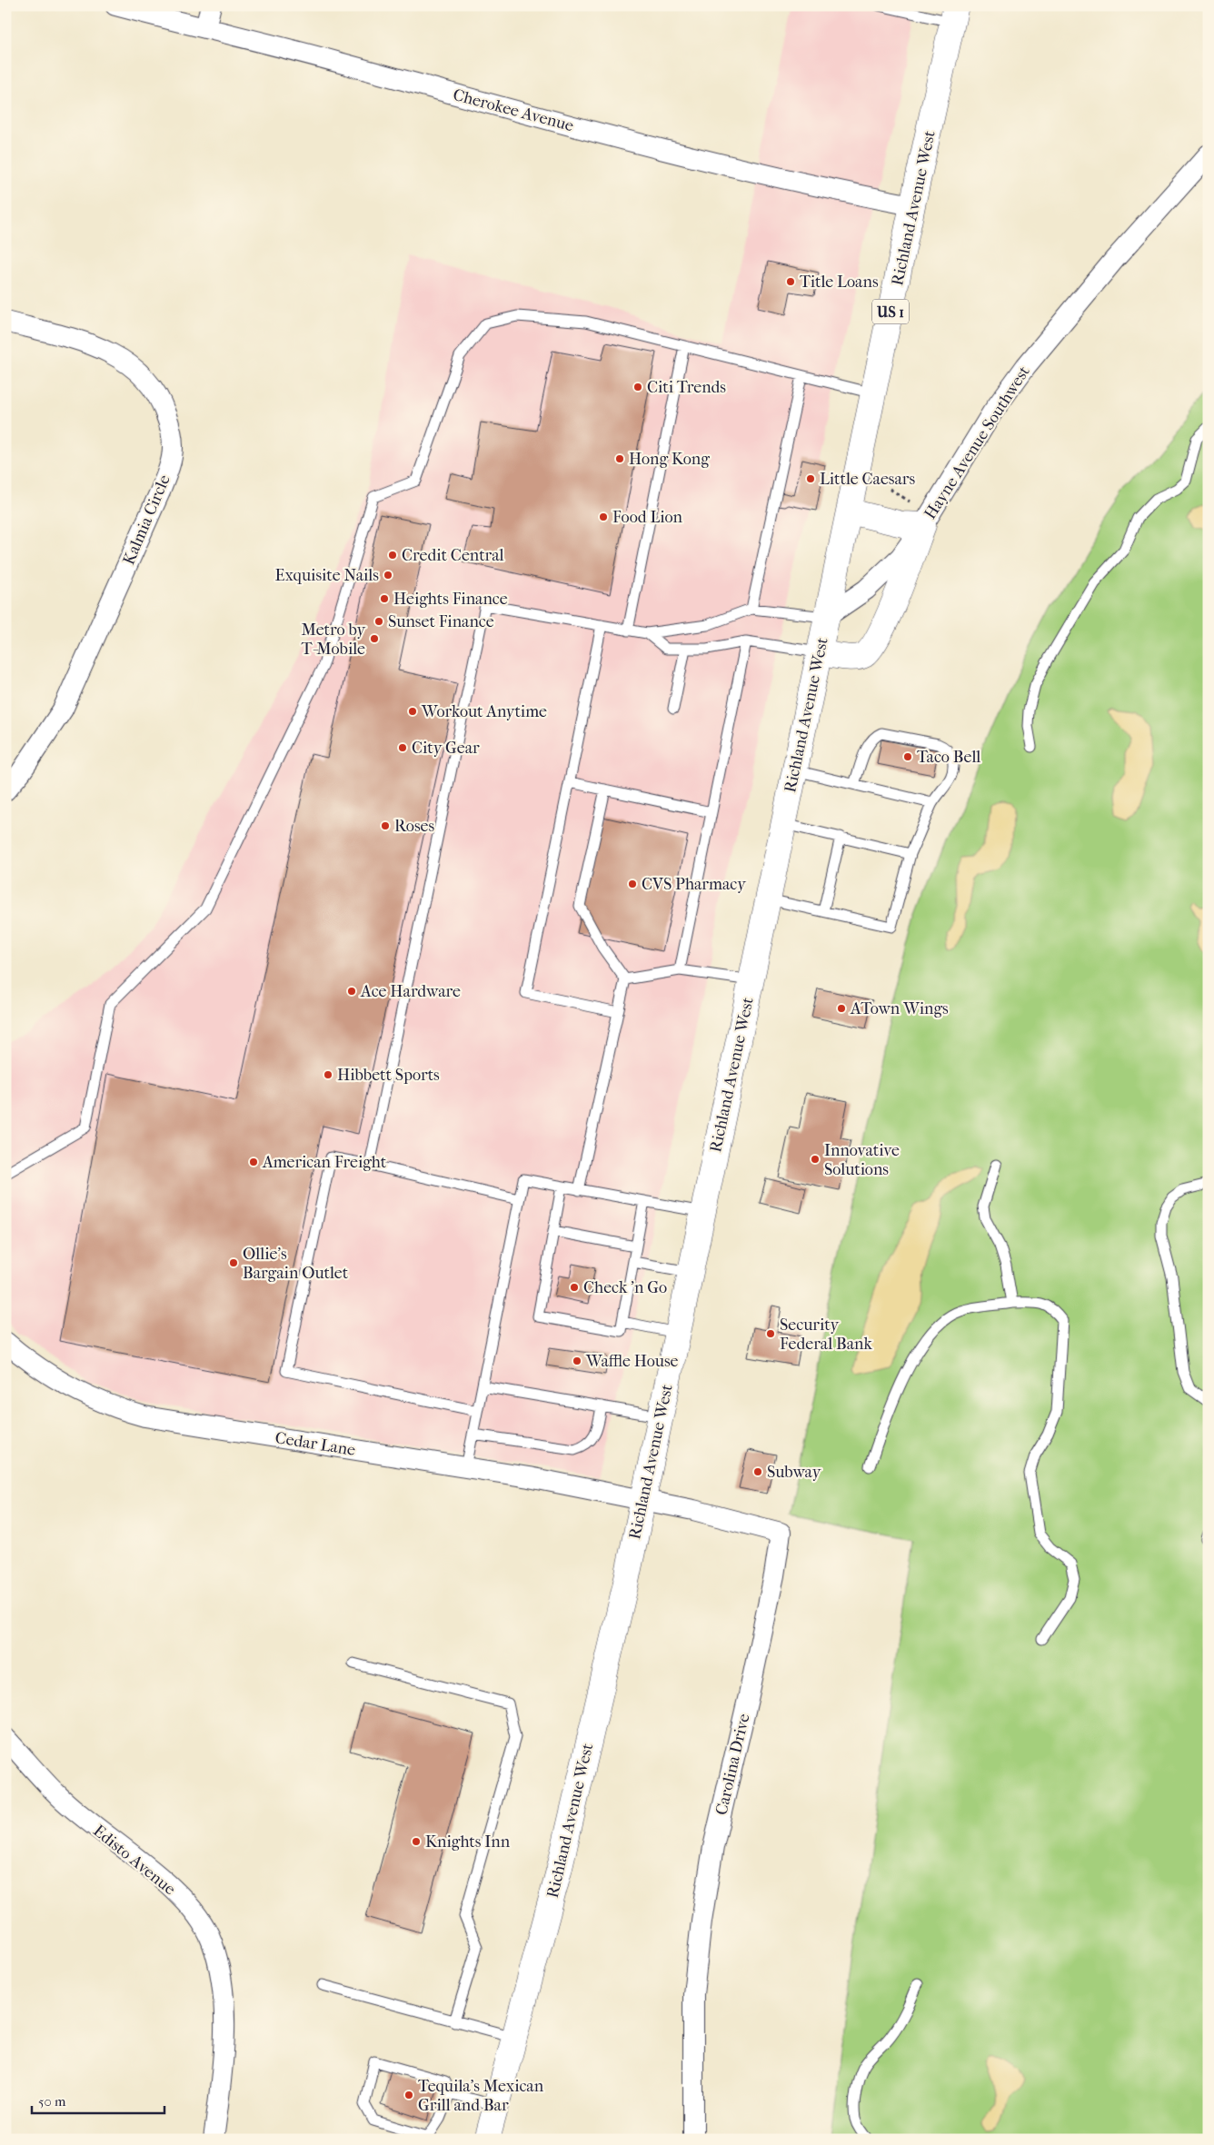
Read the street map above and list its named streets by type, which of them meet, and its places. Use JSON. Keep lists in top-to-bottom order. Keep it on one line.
{"streets":{"main road":["Richland Avenue West","US 1"],"street":["Cherokee Avenue","Hayne Avenue Southwest","Kalmia Circle","Cedar Lane","Carolina Drive","Edisto Avenue"]},"crossings":[["Cherokee Avenue","Richland Avenue West"],["Richland Avenue West","Hayne Avenue Southwest"],["Richland Avenue West","Cedar Lane"],["Richland Avenue West","Carolina Drive"],["Cedar Lane","Carolina Drive"]],"places":["Title Loans","Citi Trends","Hong Kong","Little Caesars","Food Lion","Credit Central","Exquisite Nails","Heights Finance","Sunset Finance","Metro by T-Mobile","Workout Anytime","City Gear","Taco Bell","Roses","CVS Pharmacy","Ace Hardware","ATown Wings","Hibbett Sports","Innovative Solutions","American Freight","Ollie's Bargain Outlet","Check 'n Go","Security Federal Bank","Waffle House","Subway","Knights Inn","Tequila's Mexican Grill and Bar"],"scale_bar":"50 m"}
